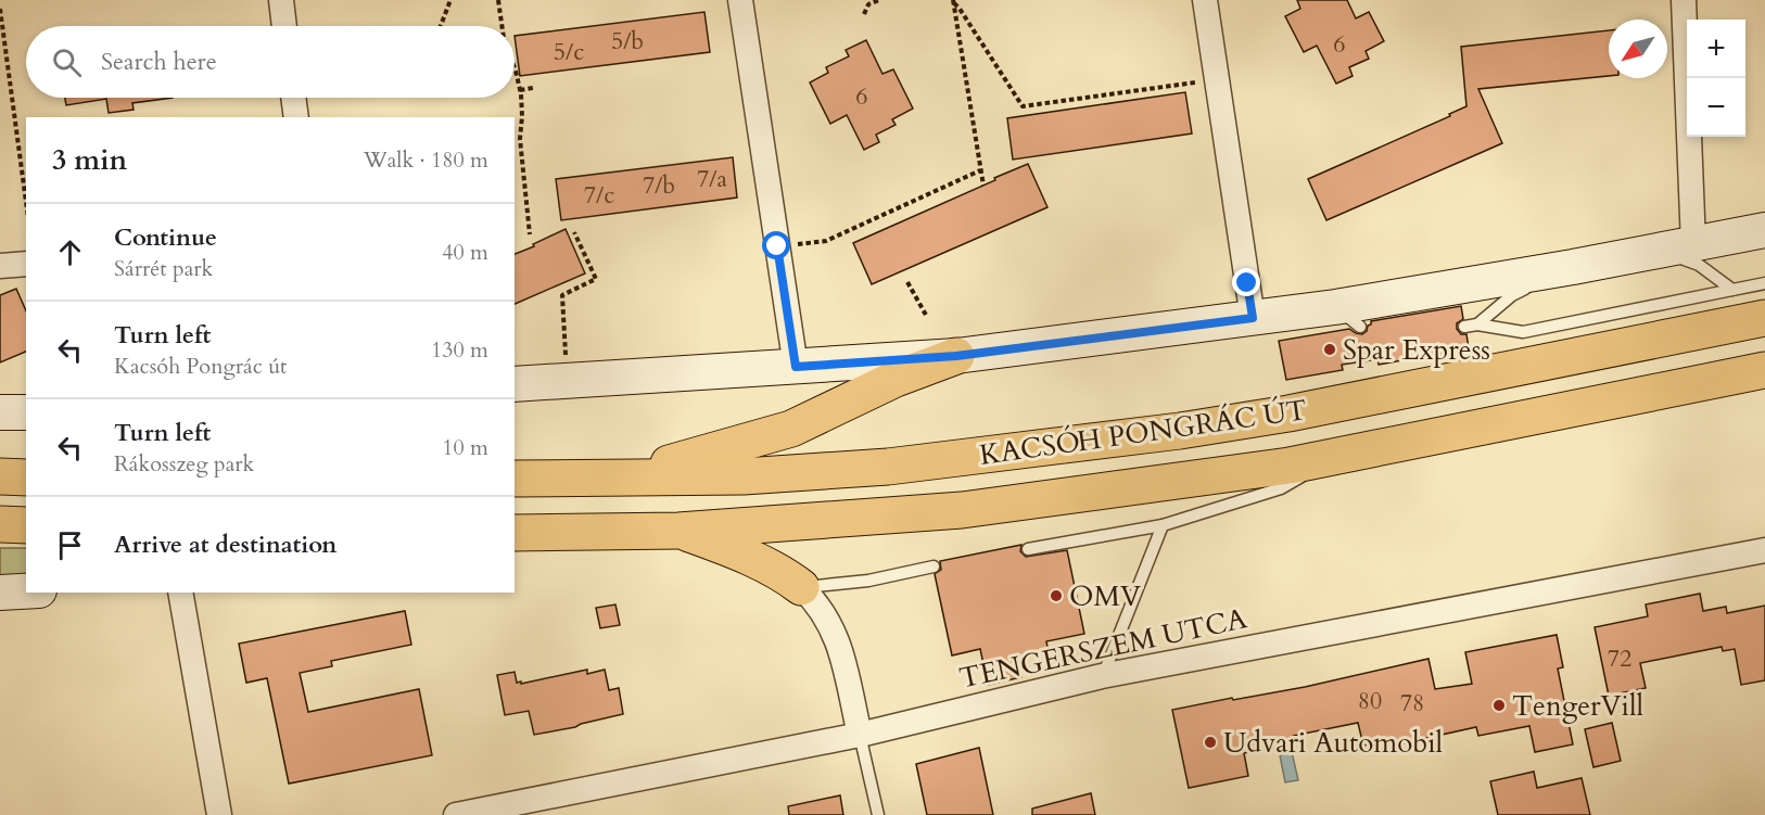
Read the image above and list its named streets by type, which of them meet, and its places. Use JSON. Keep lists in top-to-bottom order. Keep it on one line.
{"streets":{"main road":["KACSÓH PONGRÁC ÚT"],"street":["TENGERSZEM UTCA"]},"places":["Spar Express","OMV","TengerVill","Udvari Automobil"],"house_numbers":["5/b","6","5/c","6","7/a","7/b","7/c","72","80","78"],"north":"bottom left","page":{"map_buttons":["+","−"],"search":"Search here","heading":["3 min","Walk · 180 m"],"list":[["Continue","Sárrét park","40 m"],["Turn left","Kacsóh Pongrác út","130 m"],["Turn left","Rákosszeg park","10 m"],"Arrive at destination"]}}
